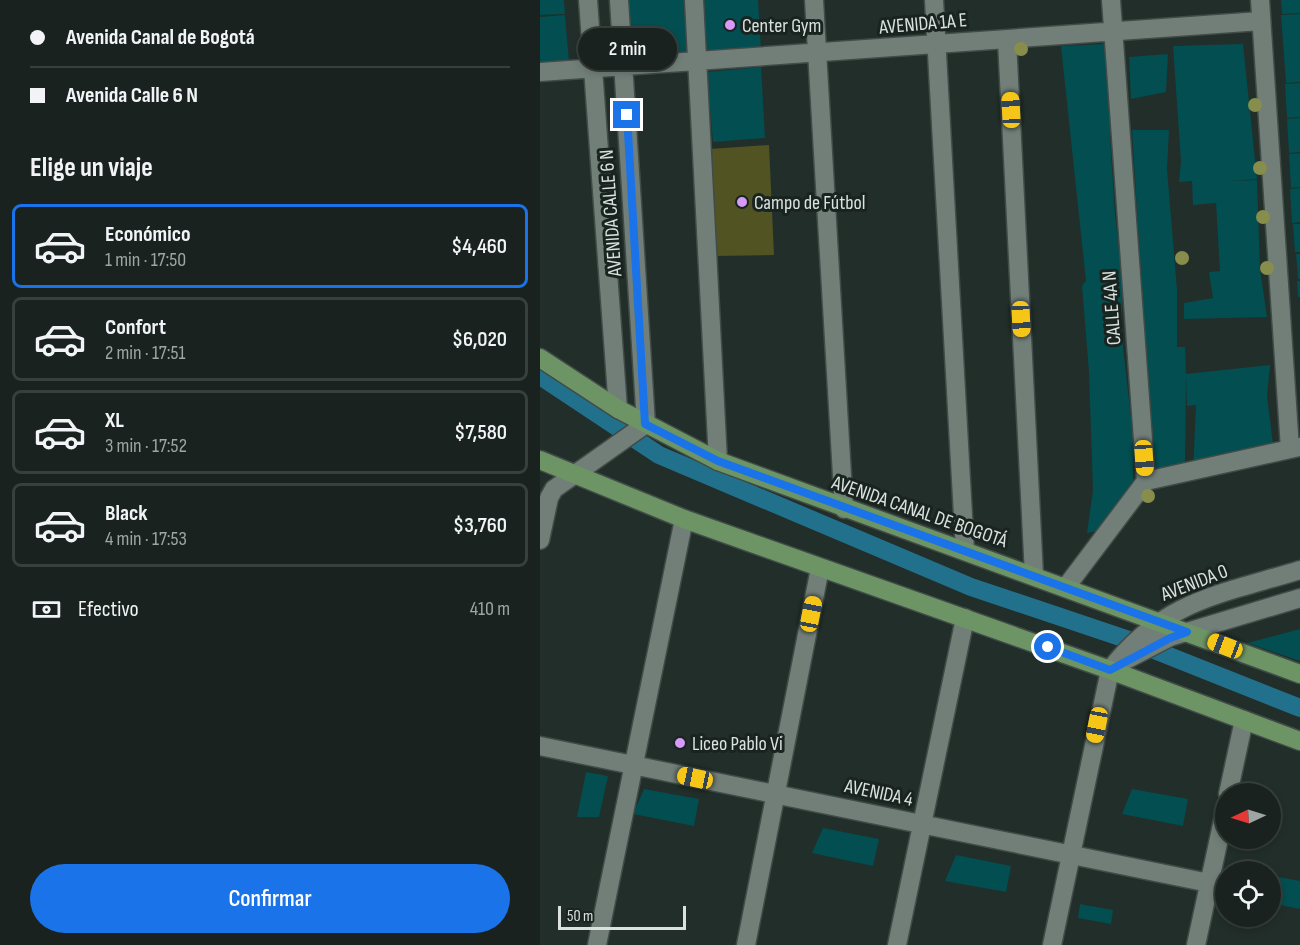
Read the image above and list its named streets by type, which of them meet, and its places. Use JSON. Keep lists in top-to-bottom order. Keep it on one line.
{"streets":{"main road":["AVENIDA CANAL DE BOGOTÁ"],"street":["AVENIDA 1A E","AVENIDA CALLE 6 N","CALLE 4A N","AVENIDA 0","AVENIDA 4"]},"crossings":[["AVENIDA 1A E","AVENIDA CALLE 6 N"],["AVENIDA 1A E","CALLE 4A N"],["AVENIDA CALLE 6 N","AVENIDA CANAL DE BOGOTÁ"],["AVENIDA CANAL DE BOGOTÁ","AVENIDA 0"]],"places":["Center Gym","Campo de Fútbol","Liceo Pablo Vi"],"scale_bar":"50 m","north":"left","page":{"banner":["Avenida Canal de Bogotá","Avenida Calle 6 N"],"bubble":"2 min","heading":"Elige un viaje","list":[{"name":"Económico","note":"1 min · 17:50","value":"$4,460"},{"name":"Confort","note":"2 min · 17:51","value":"$6,020"},{"name":"XL","note":"3 min · 17:52","value":"$7,580"},{"name":"Black","note":"4 min · 17:53","value":"$3,760"}],"pay":["Efectivo","410 m"],"buttons":"Confirmar","scale":"50 m"}}
